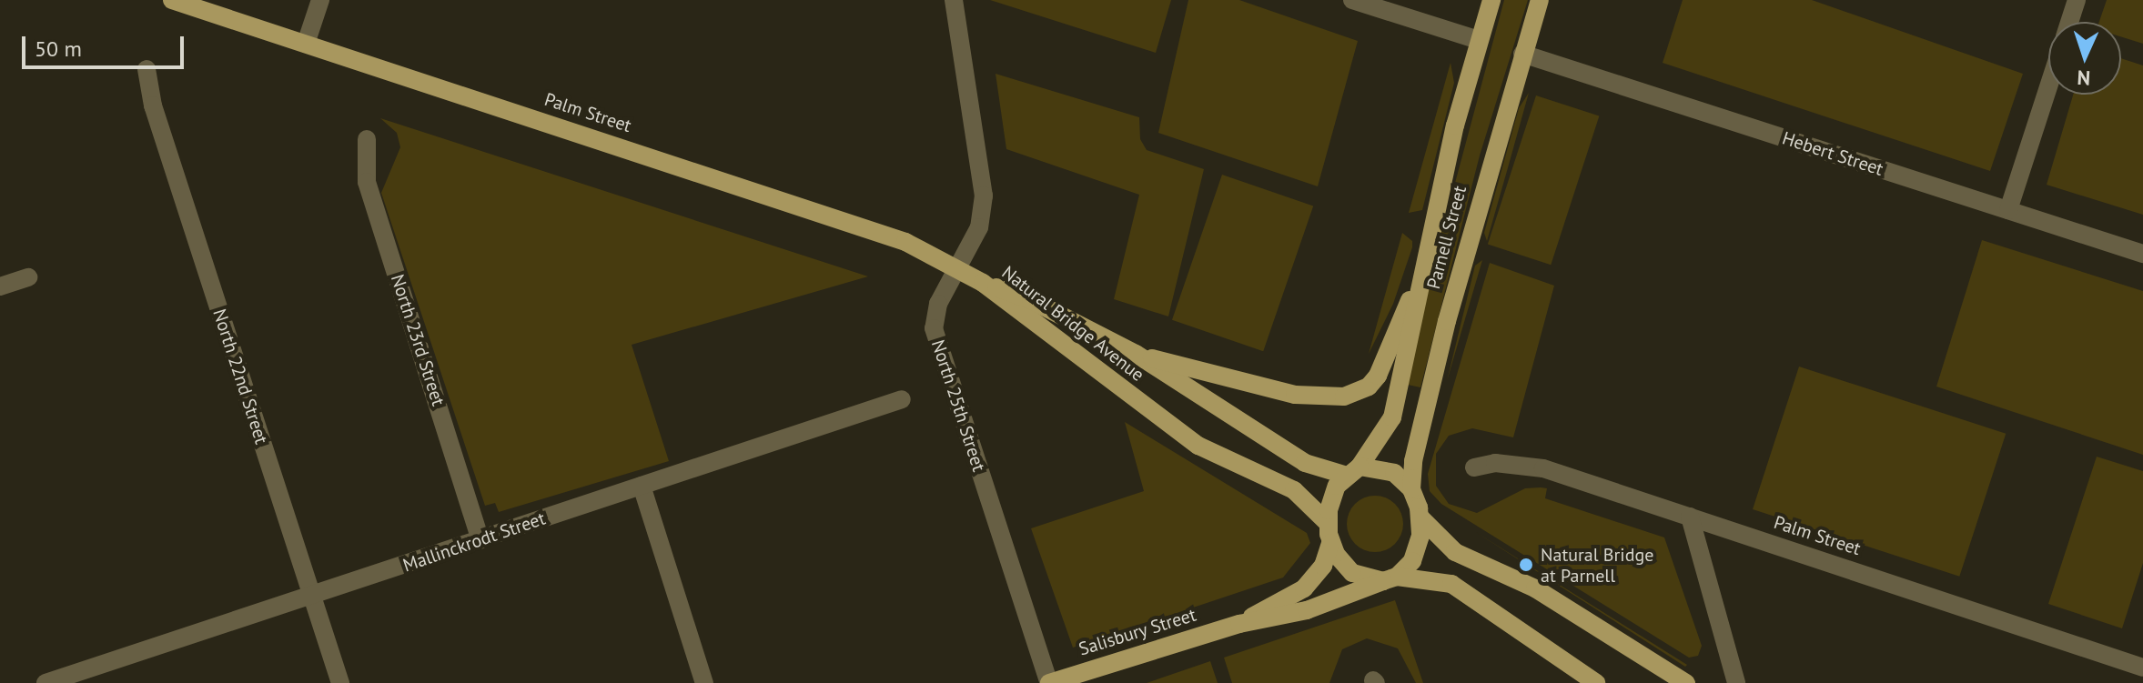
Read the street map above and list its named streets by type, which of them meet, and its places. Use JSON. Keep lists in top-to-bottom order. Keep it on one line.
{"streets":{"main road":["Palm Street","Parnell Street","Natural Bridge Avenue","Salisbury Street"],"street":["Hebert Street","North 23rd Street","North 22nd Street","North 25th Street","Mallinckrodt Street"]},"crossings":[["Palm Street","Natural Bridge Avenue"],["Palm Street","North 25th Street"],["Hebert Street","Parnell Street"],["Parnell Street","Natural Bridge Avenue"],["Parnell Street","Salisbury Street"],["Natural Bridge Avenue","Salisbury Street"],["North 23rd Street","Mallinckrodt Street"],["North 22nd Street","Mallinckrodt Street"],["North 25th Street","Salisbury Street"]],"places":["Natural Bridge at Parnell"],"scale_bar":"50 m","north":"bottom"}
